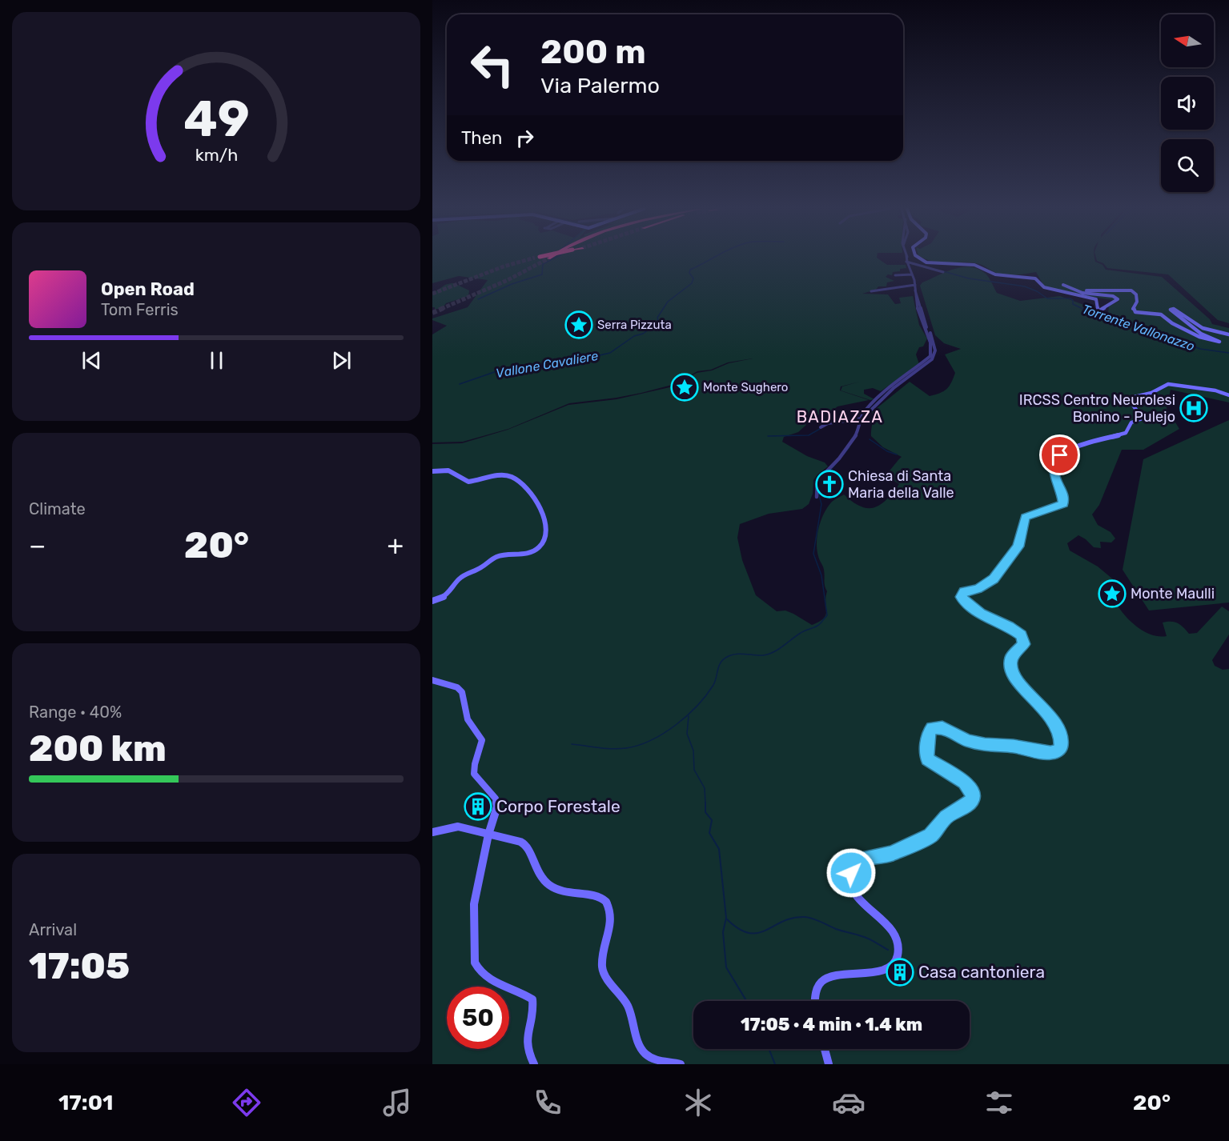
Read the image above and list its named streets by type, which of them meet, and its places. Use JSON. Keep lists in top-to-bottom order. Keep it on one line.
{"districts":["BADIAZZA"],"water":["Torrente Vallonazzo","Vallone Cavaliere"],"places":{"place":["Serra Pizzuta","Monte Sughero","Monte Maulli"],"hospital":["IRCSS Centro Neurolesi Bonino - Pulejo"],"church":["Chiesa di Santa Maria della Valle"],"building":["Corpo Forestale","Casa cantoniera"]},"north":"left","page":{"turn":["200 m","Via Palermo"],"then":"Then","song":["Open Road","Tom Ferris"],"tile":["Climate",["Range · 40%","200 km"],["Arrival","17:05"]],"heat":["−","20°","+"],"limit":"50","trip":"17:05 · 4 min · 1.4 km","tabs":["17:01","20°"],"gauge":["49","km/h"]}}
